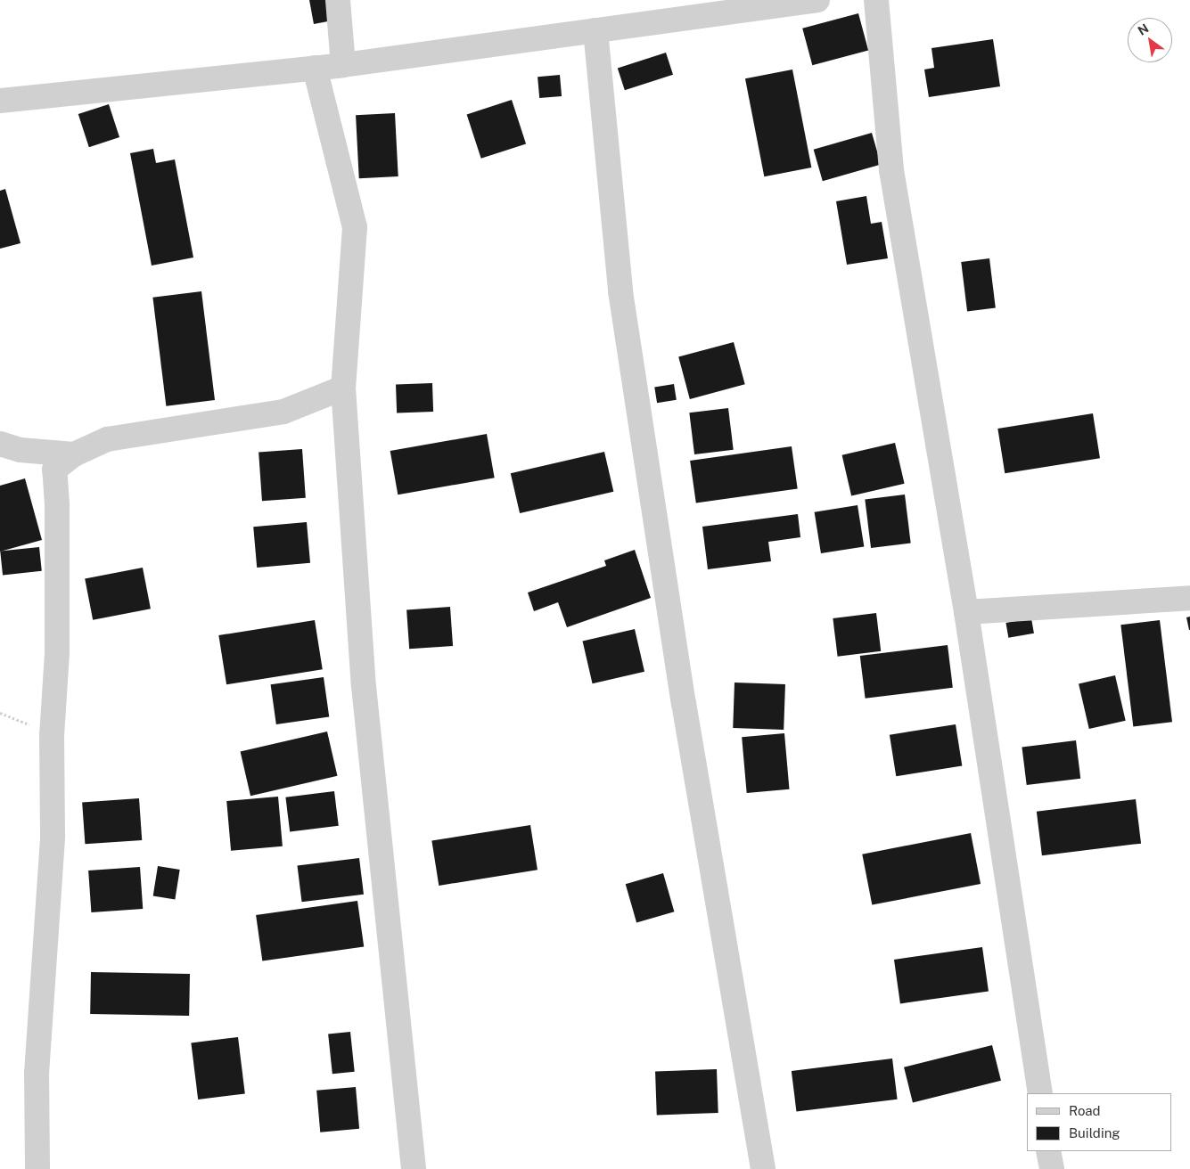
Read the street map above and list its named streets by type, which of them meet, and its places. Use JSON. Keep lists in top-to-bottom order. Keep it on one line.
{"legend":["Road","Building"],"north":"top left"}
